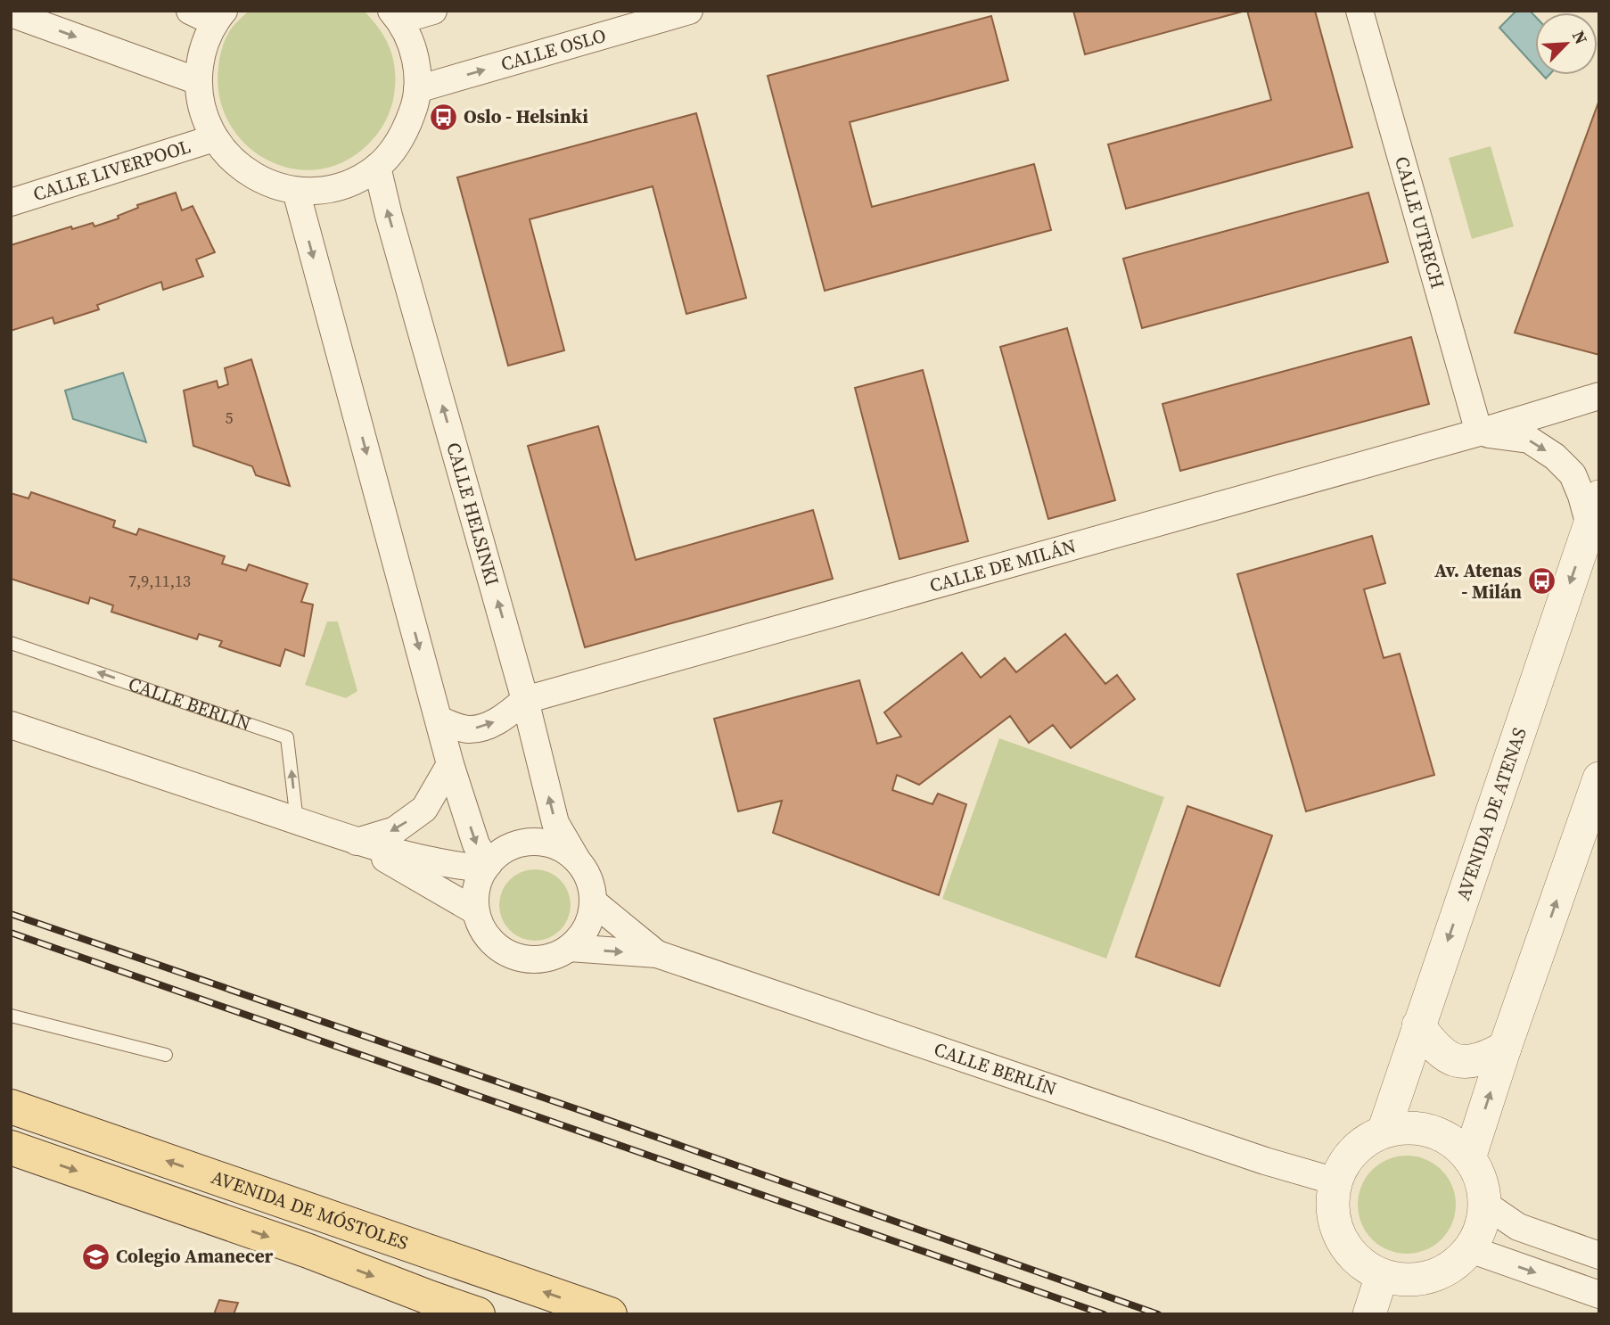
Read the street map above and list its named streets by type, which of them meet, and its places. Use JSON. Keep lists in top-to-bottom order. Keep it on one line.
{"streets":{"main road":["AVENIDA DE MÓSTOLES"],"street":["CALLE OSLO","CALLE LIVERPOOL","CALLE UTRECH","CALLE HELSINKI","CALLE DE MILÁN","CALLE BERLÍN","AVENIDA DE ATENAS"]},"crossings":[["CALLE UTRECH","CALLE DE MILÁN"],["CALLE HELSINKI","CALLE DE MILÁN"],["CALLE HELSINKI","CALLE BERLÍN"],["CALLE DE MILÁN","AVENIDA DE ATENAS"],["CALLE BERLÍN","AVENIDA DE ATENAS"]],"one_way":["CALLE OSLO"],"places":{"bus stop":["Oslo - Helsinki","Av. Atenas - Milán"],"school or university":["Colegio Amanecer"]},"house_numbers":["5","7,9,11,13"],"north":"top right"}
